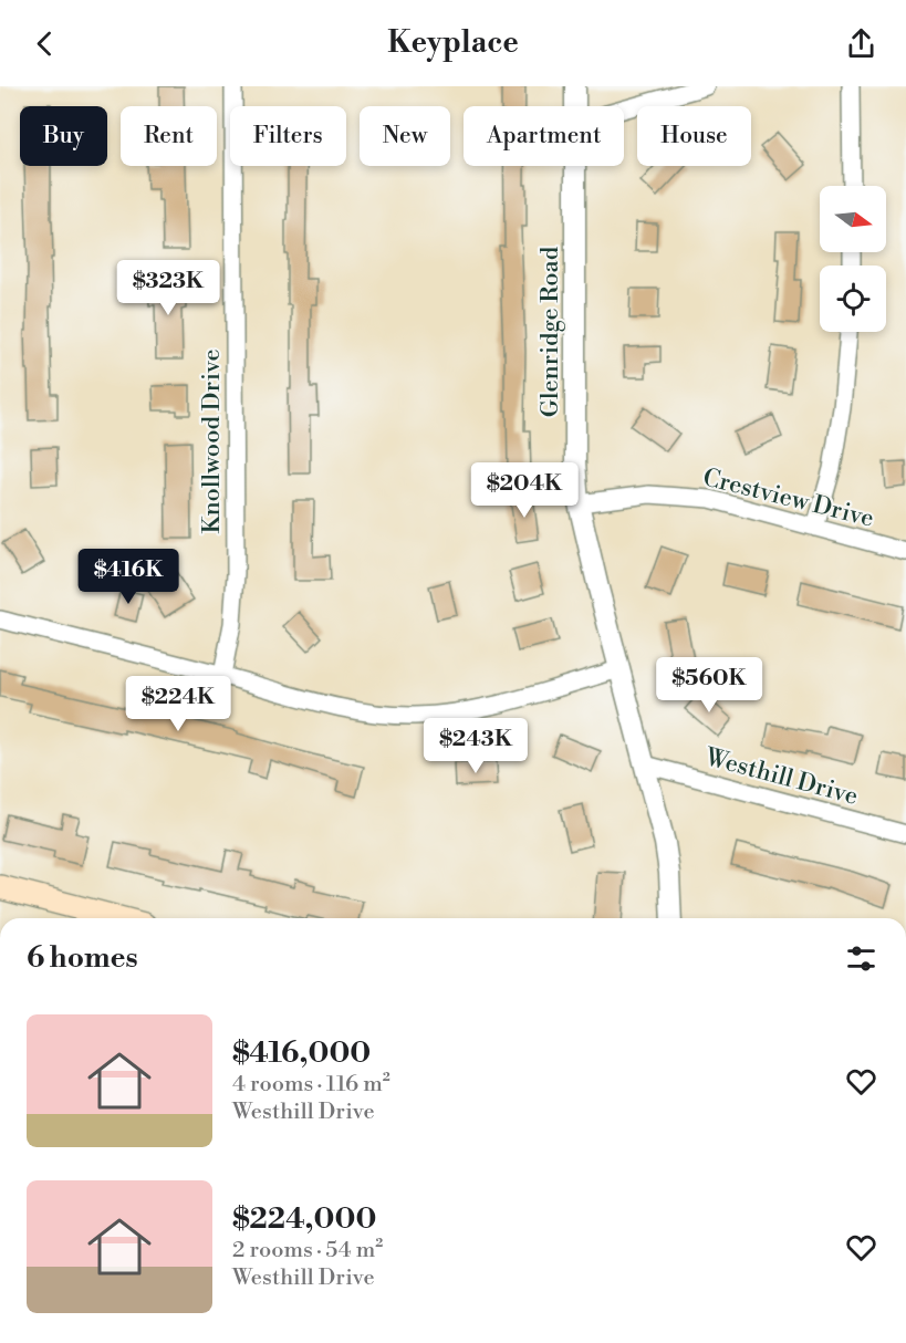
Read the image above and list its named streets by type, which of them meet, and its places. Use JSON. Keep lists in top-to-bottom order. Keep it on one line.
{"streets":{"street":["Glenridge Road","Knollwood Drive","Crestview Drive","Westhill Drive"]},"crossings":[["Glenridge Road","Crestview Drive"],["Glenridge Road","Westhill Drive"]],"north":"right","page":{"header":"Keyplace","chip":["Buy","Rent","Filters","New","Apartment","House"],"price":["$323K","$204K","$416K","$560K","$224K","$243K"],"heading":"6 homes","list":[{"name":"$416,000","note":"4 rooms · 116 m² · Westhill Drive"},{"name":"$224,000","note":"2 rooms · 54 m² · Westhill Drive"}]}}
